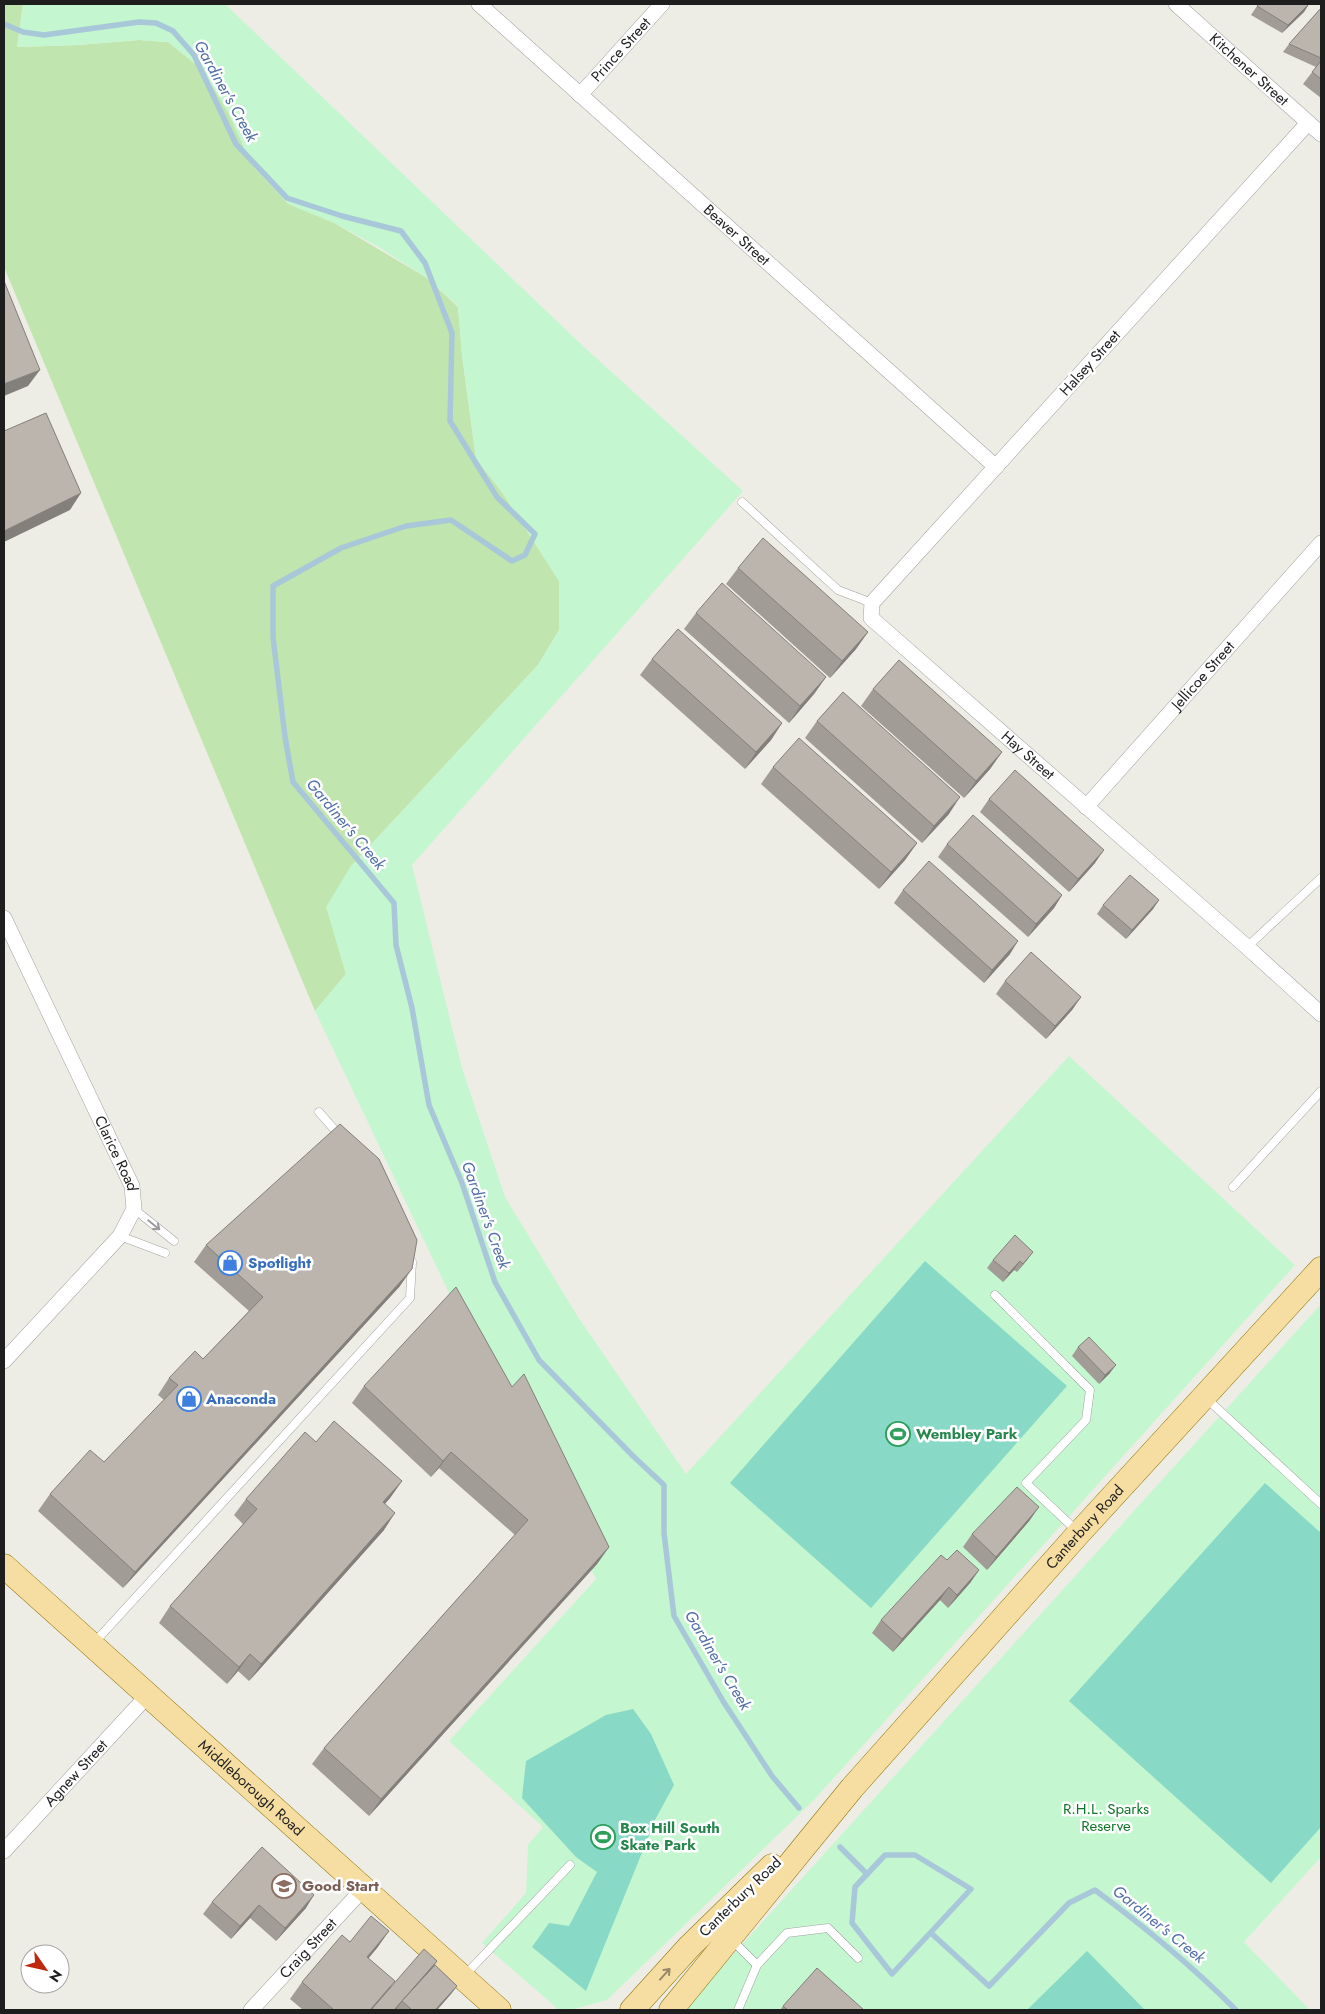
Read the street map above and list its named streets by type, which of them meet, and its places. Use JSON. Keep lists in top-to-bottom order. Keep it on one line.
{"streets":{"main road":["Canterbury Road","Middleborough Road"],"street":["Prince Street","Kitchener Street","Beaver Street","Halsey Street","Jellicoe Street","Hay Street","Clarice Road","Agnew Street","Craig Street"]},"crossings":[["Prince Street","Beaver Street"],["Kitchener Street","Halsey Street"],["Beaver Street","Halsey Street"],["Halsey Street","Hay Street"],["Jellicoe Street","Hay Street"],["Agnew Street","Middleborough Road"],["Middleborough Road","Craig Street"]],"water":["Gardiner's Creek"],"parks":["R.H.L. Sparks Reserve"],"places":{"shop":["Spotlight","Anaconda"],"sports":["Wembley Park","Box Hill South Skate Park"],"school or university":["Good Start"]},"north":"bottom right"}
